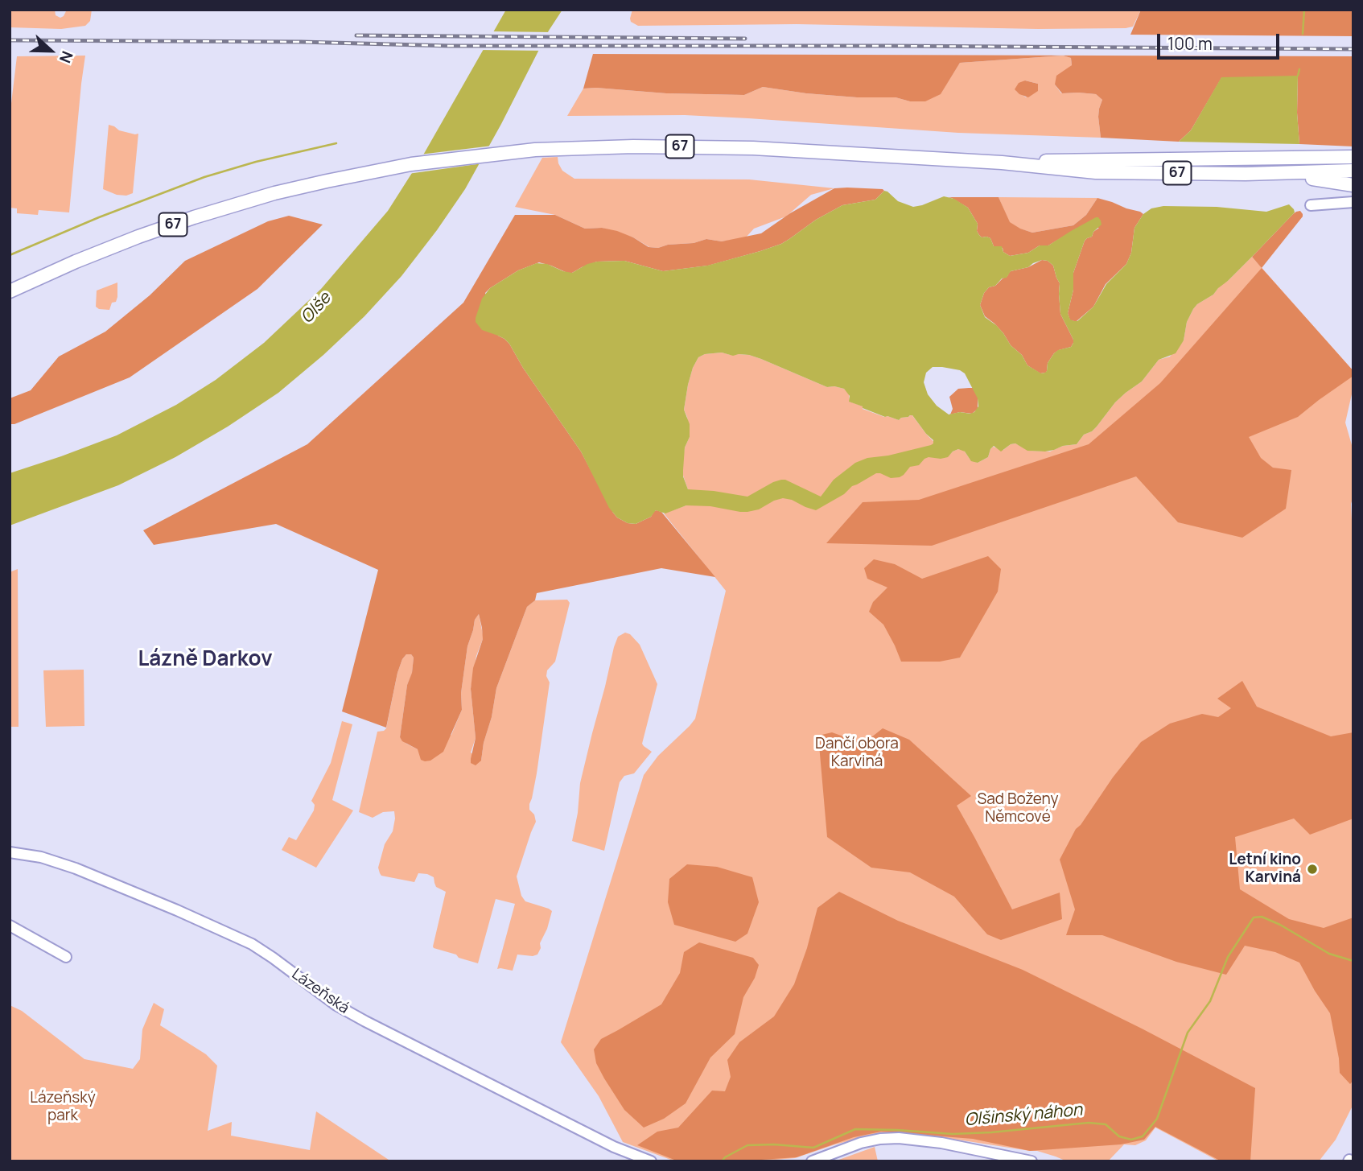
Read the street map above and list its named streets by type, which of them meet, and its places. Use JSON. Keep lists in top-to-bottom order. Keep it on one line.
{"streets":{"main road":["67"],"street":["Lázeňská"]},"districts":["Lázně Darkov"],"water":["Olše","Olšinský náhon"],"parks":["Dančí obora Karviná","Sad Boženy Němcové","Lázeňský park"],"places":["Letní kino Karviná"],"scale_bar":"100 m","north":"right"}
